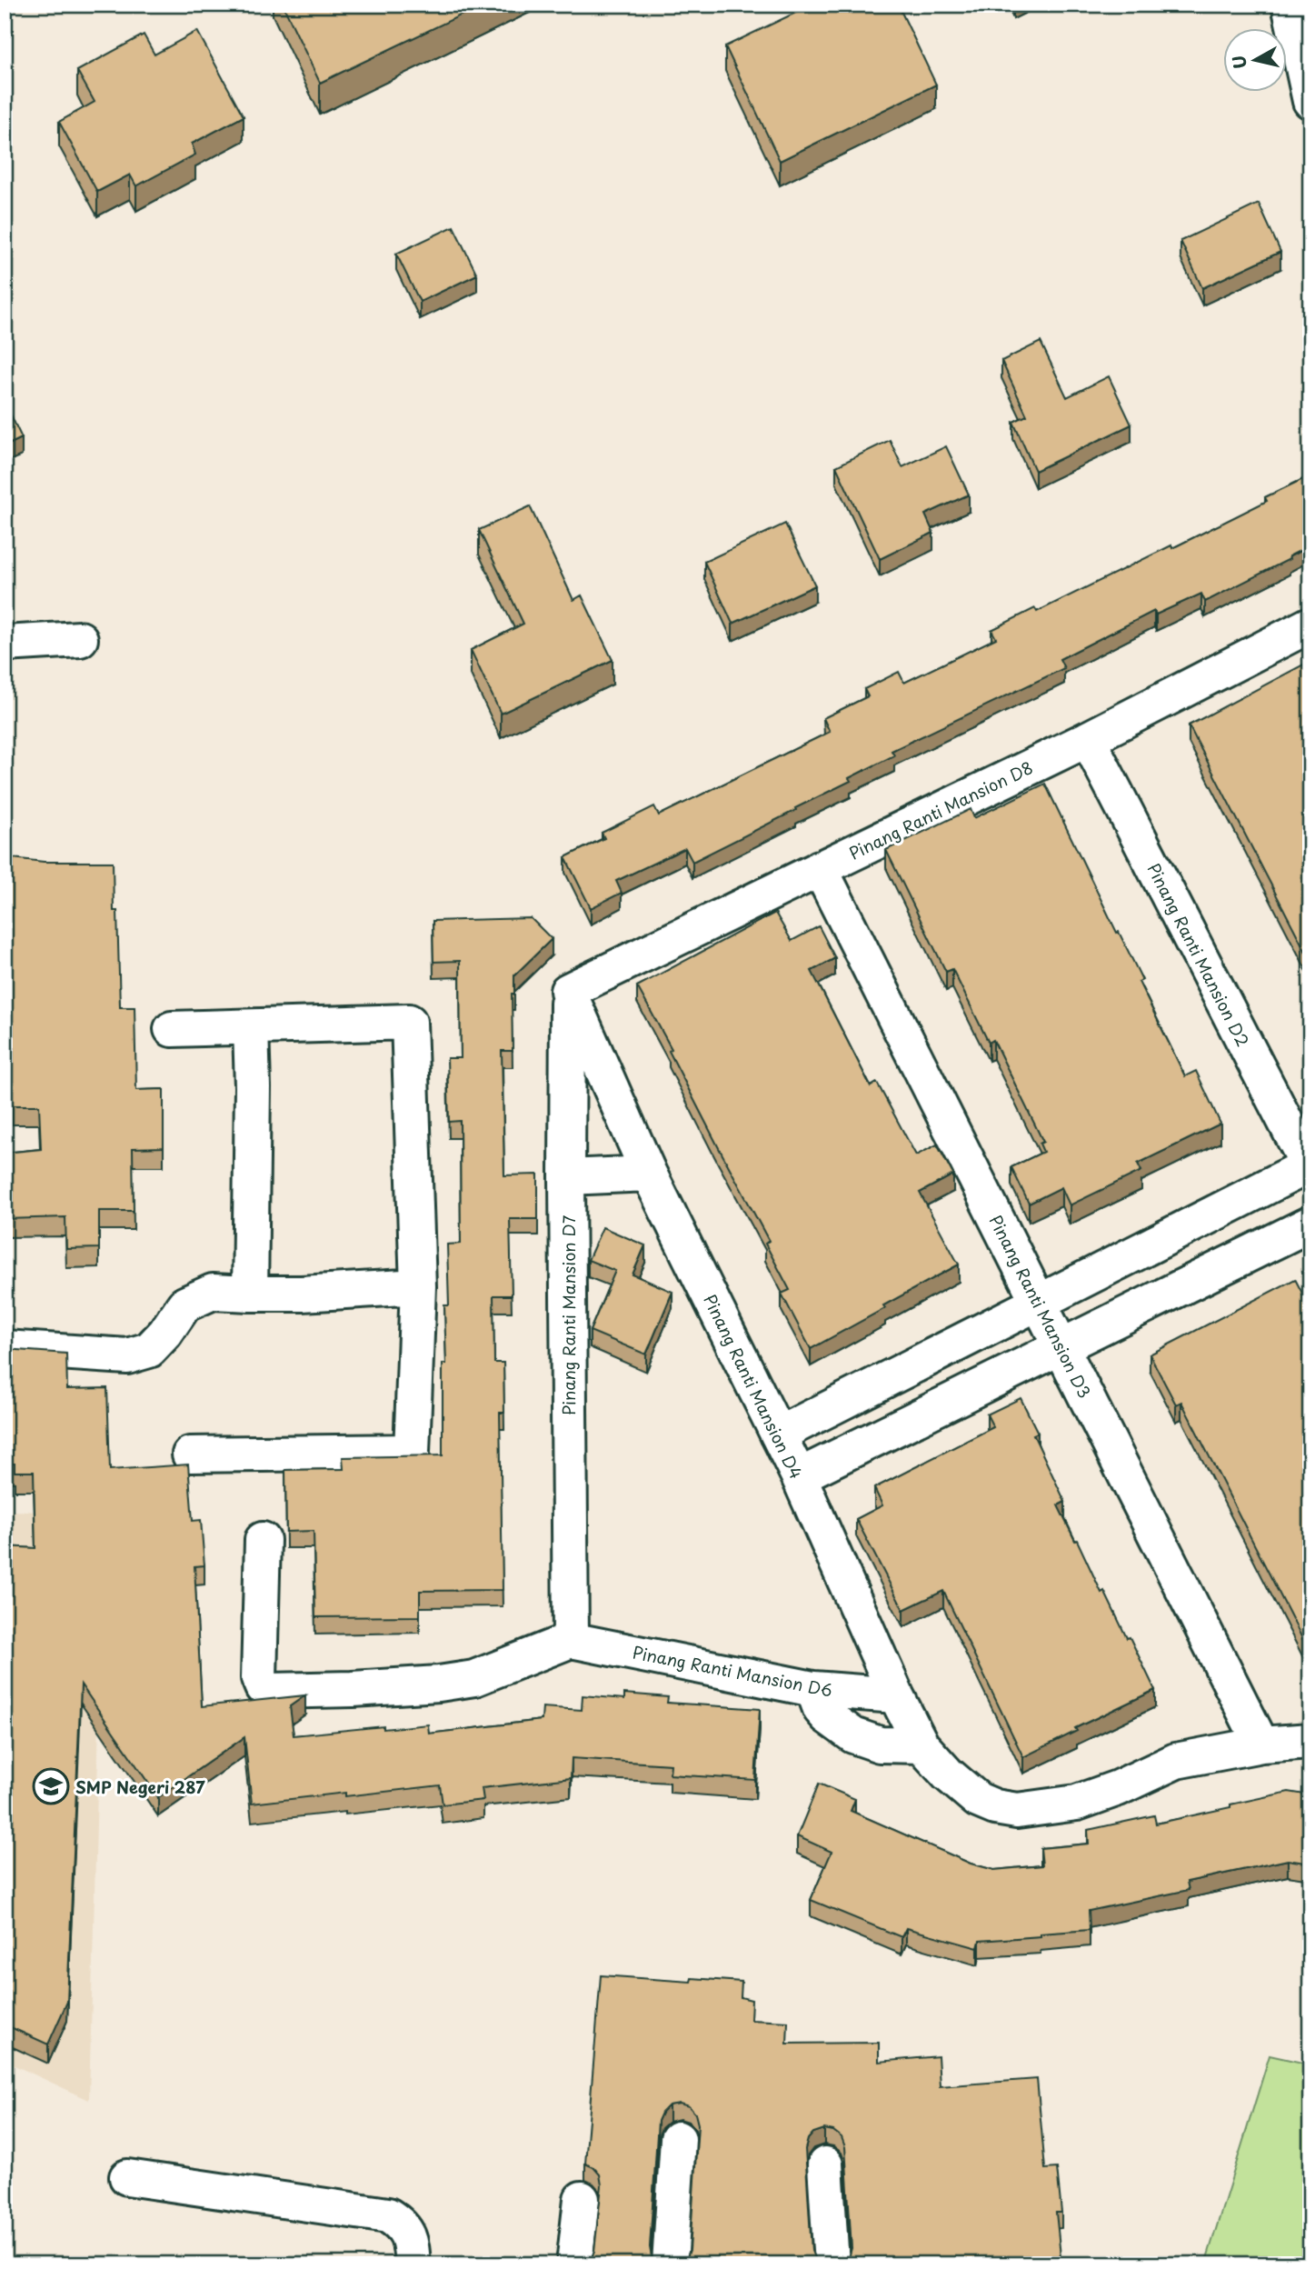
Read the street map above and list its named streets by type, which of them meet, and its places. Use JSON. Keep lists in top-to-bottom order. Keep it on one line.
{"streets":{"street":["Pinang Ranti Mansion D8","Pinang Ranti Mansion D2","Pinang Ranti Mansion D3","Pinang Ranti Mansion D7","Pinang Ranti Mansion D4","Pinang Ranti Mansion D6"]},"crossings":[["Pinang Ranti Mansion D8","Pinang Ranti Mansion D2"],["Pinang Ranti Mansion D8","Pinang Ranti Mansion D3"],["Pinang Ranti Mansion D8","Pinang Ranti Mansion D7"],["Pinang Ranti Mansion D8","Pinang Ranti Mansion D4"],["Pinang Ranti Mansion D3","Pinang Ranti Mansion D4"],["Pinang Ranti Mansion D7","Pinang Ranti Mansion D4"],["Pinang Ranti Mansion D7","Pinang Ranti Mansion D6"],["Pinang Ranti Mansion D4","Pinang Ranti Mansion D6"]],"places":{"school or university":["SMP Negeri 287"]},"north":"left"}
